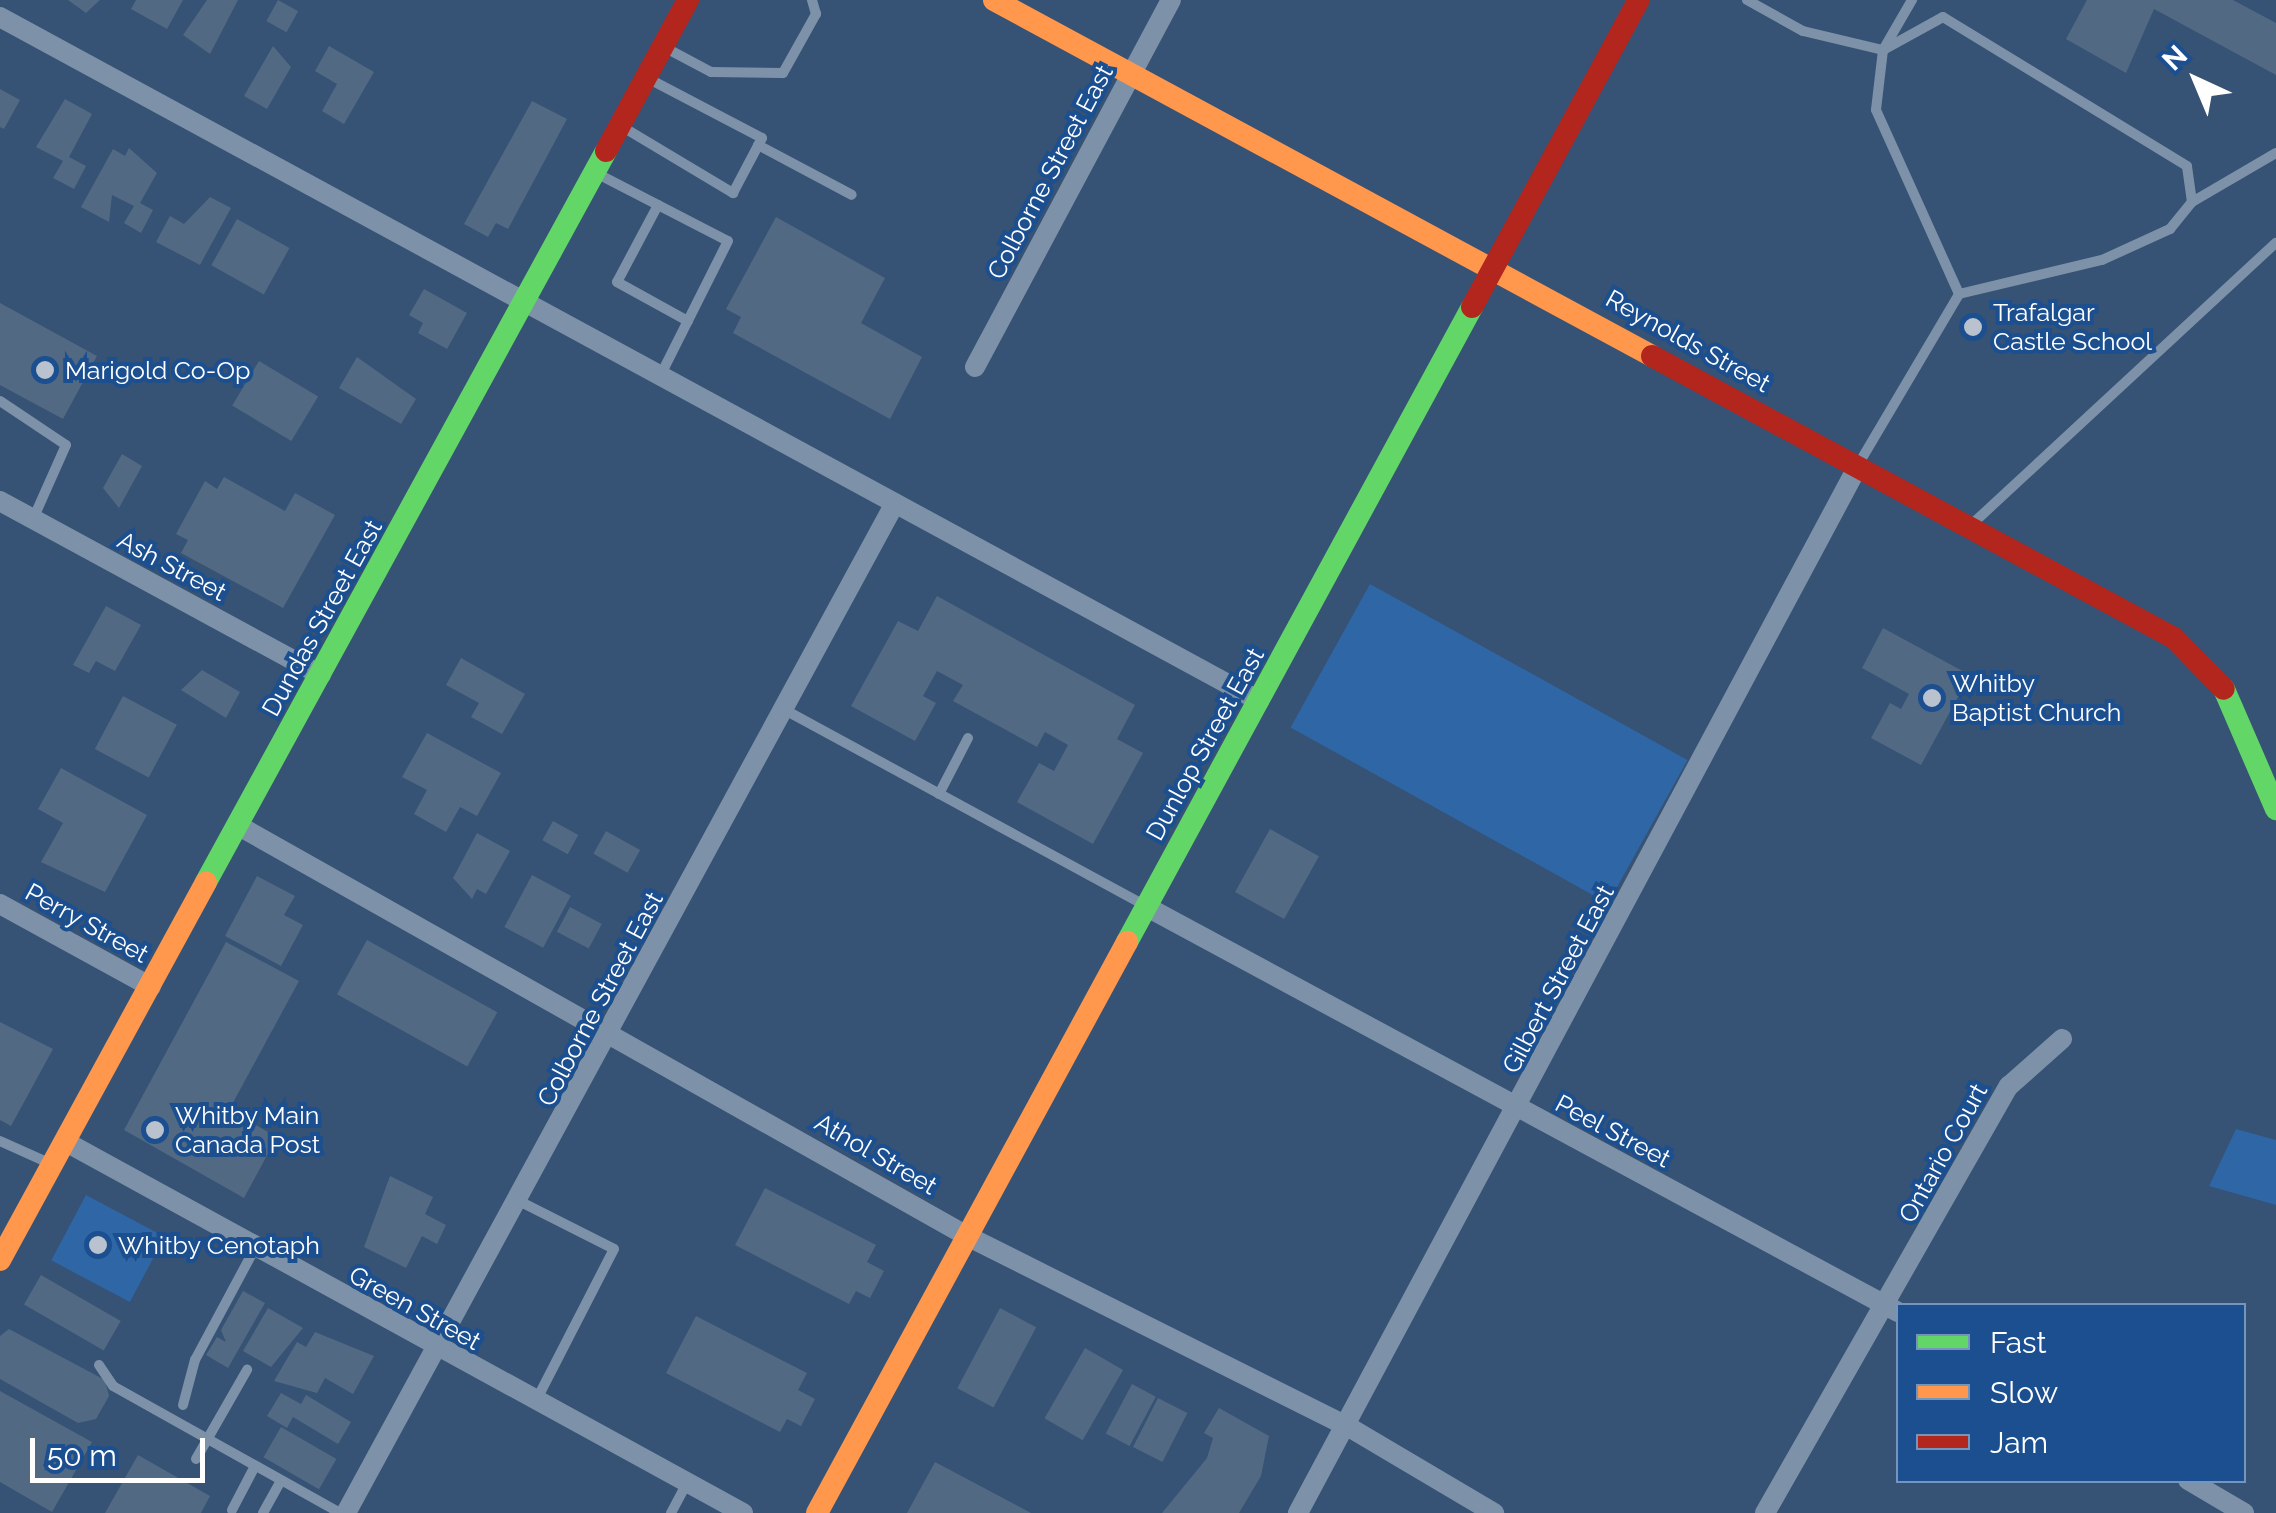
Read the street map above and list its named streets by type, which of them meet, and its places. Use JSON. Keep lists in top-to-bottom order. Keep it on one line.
{"streets":{"street":["Colborne Street East","Reynolds Street","Ash Street","Dundas Street East","Dunlop Street East","Perry Street","Gilbert Street East","Peel Street","Ontario Court","Athol Street","Green Street"]},"crossings":[["Colborne Street East","Reynolds Street"],["Colborne Street East","Athol Street"],["Colborne Street East","Green Street"],["Reynolds Street","Dunlop Street East"],["Reynolds Street","Gilbert Street East"],["Ash Street","Dundas Street East"],["Dundas Street East","Perry Street"],["Dundas Street East","Athol Street"],["Dundas Street East","Green Street"],["Dunlop Street East","Peel Street"],["Dunlop Street East","Athol Street"],["Gilbert Street East","Peel Street"],["Gilbert Street East","Athol Street"],["Peel Street","Ontario Court"]],"places":["Trafalgar Castle School","Marigold Co-Op","Whitby Baptist Church","Whitby Main Canada Post","Whitby Cenotaph"],"legend":["Fast","Slow","Jam"],"scale_bar":"50 m","north":"top left"}
